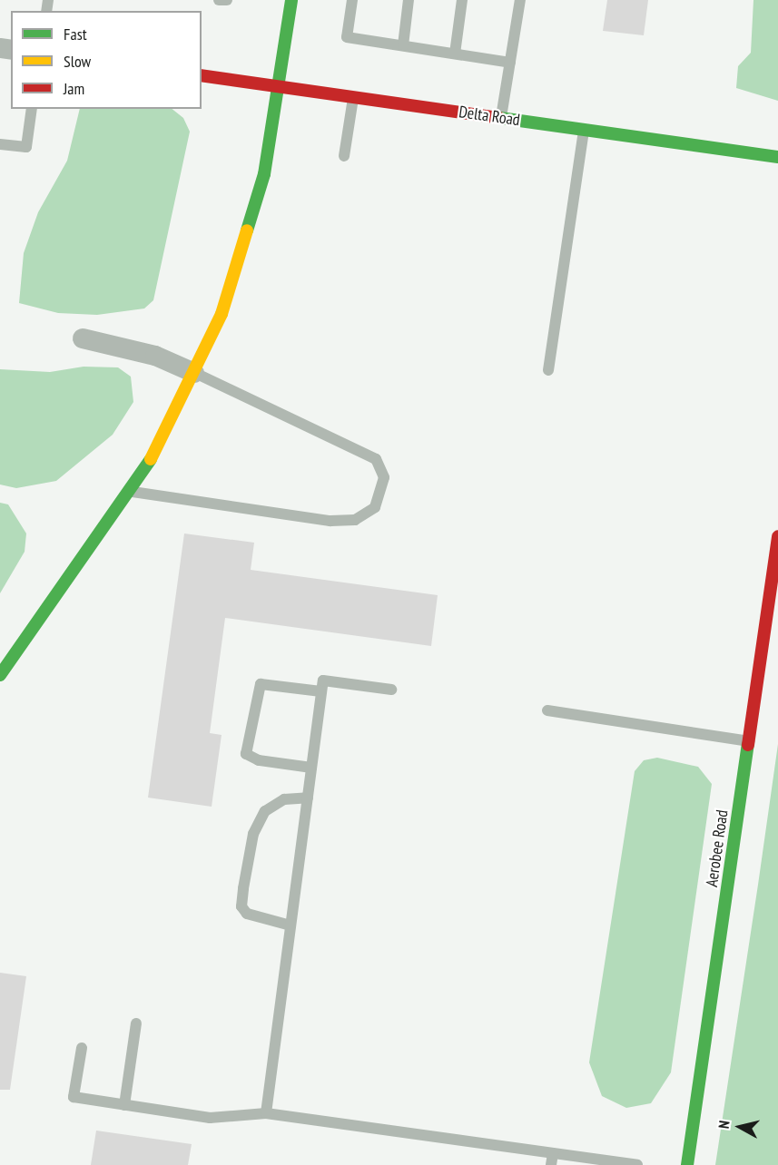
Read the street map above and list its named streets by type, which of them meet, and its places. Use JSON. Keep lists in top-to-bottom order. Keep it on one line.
{"streets":{"street":["Delta Road","Aerobee Road"]},"legend":["Fast","Slow","Jam"],"north":"left"}
